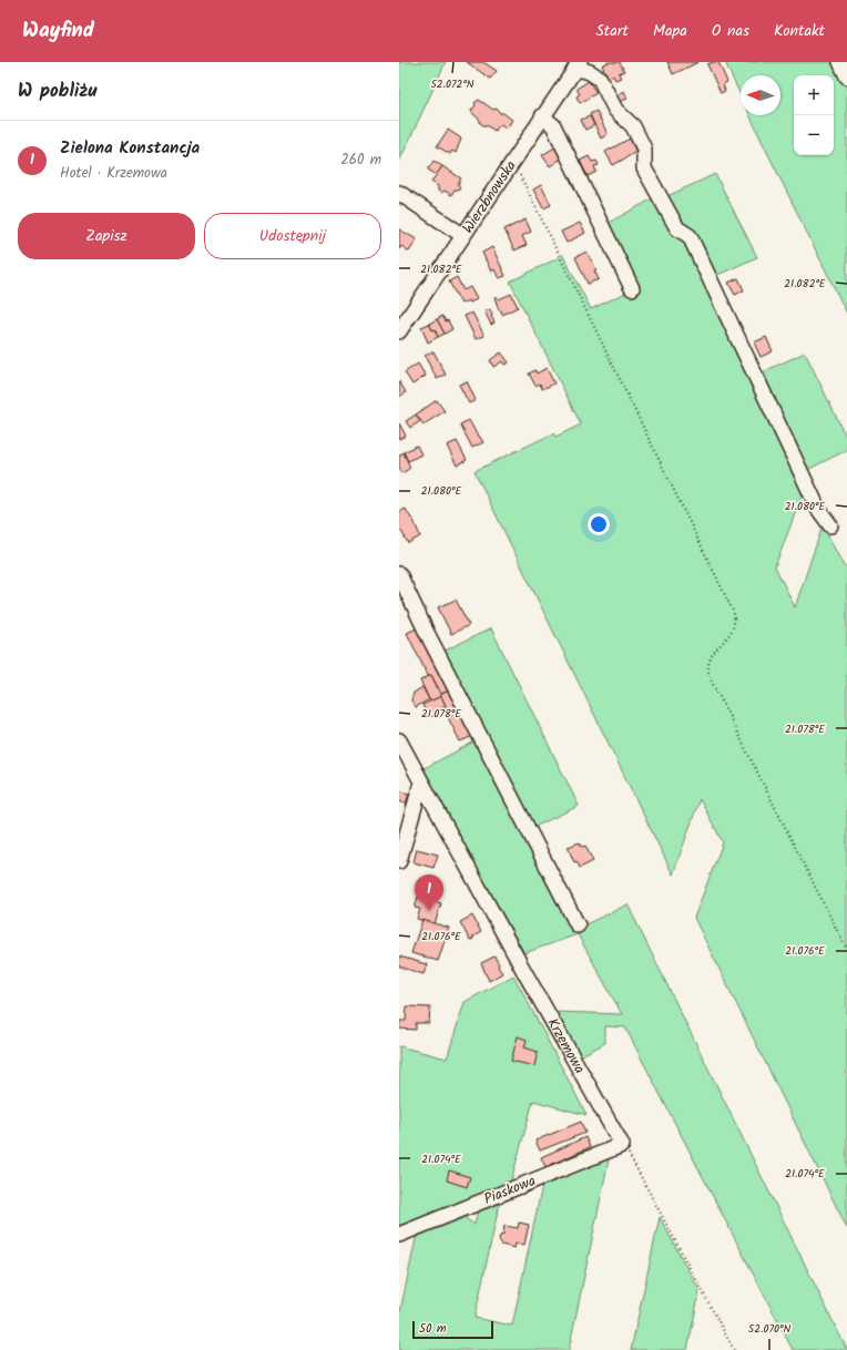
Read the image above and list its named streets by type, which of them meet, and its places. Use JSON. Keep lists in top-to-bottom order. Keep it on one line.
{"streets":{"street":["Wierzbnowska","Krzemowa","Piaskowa"]},"crossings":[["Krzemowa","Piaskowa"]],"scale_bar":"50 m","north":"left","page":{"header":"Wayfind","nav":["Start","Mapa","O nas","Kontakt"],"heading":"W pobliżu","map_buttons":["+","−"],"list":[{"mark":"1","name":"Zielona Konstancja","note":"Hotel · Krzemowa","value":"260 m"}],"buttons":["Zapisz","Udostępnij"],"pins":"1","scale":"50 m"},"coordinates":["52.072°N","21.082°E","21.080°E","21.078°E","21.076°E","21.074°E","52.070°N"]}
